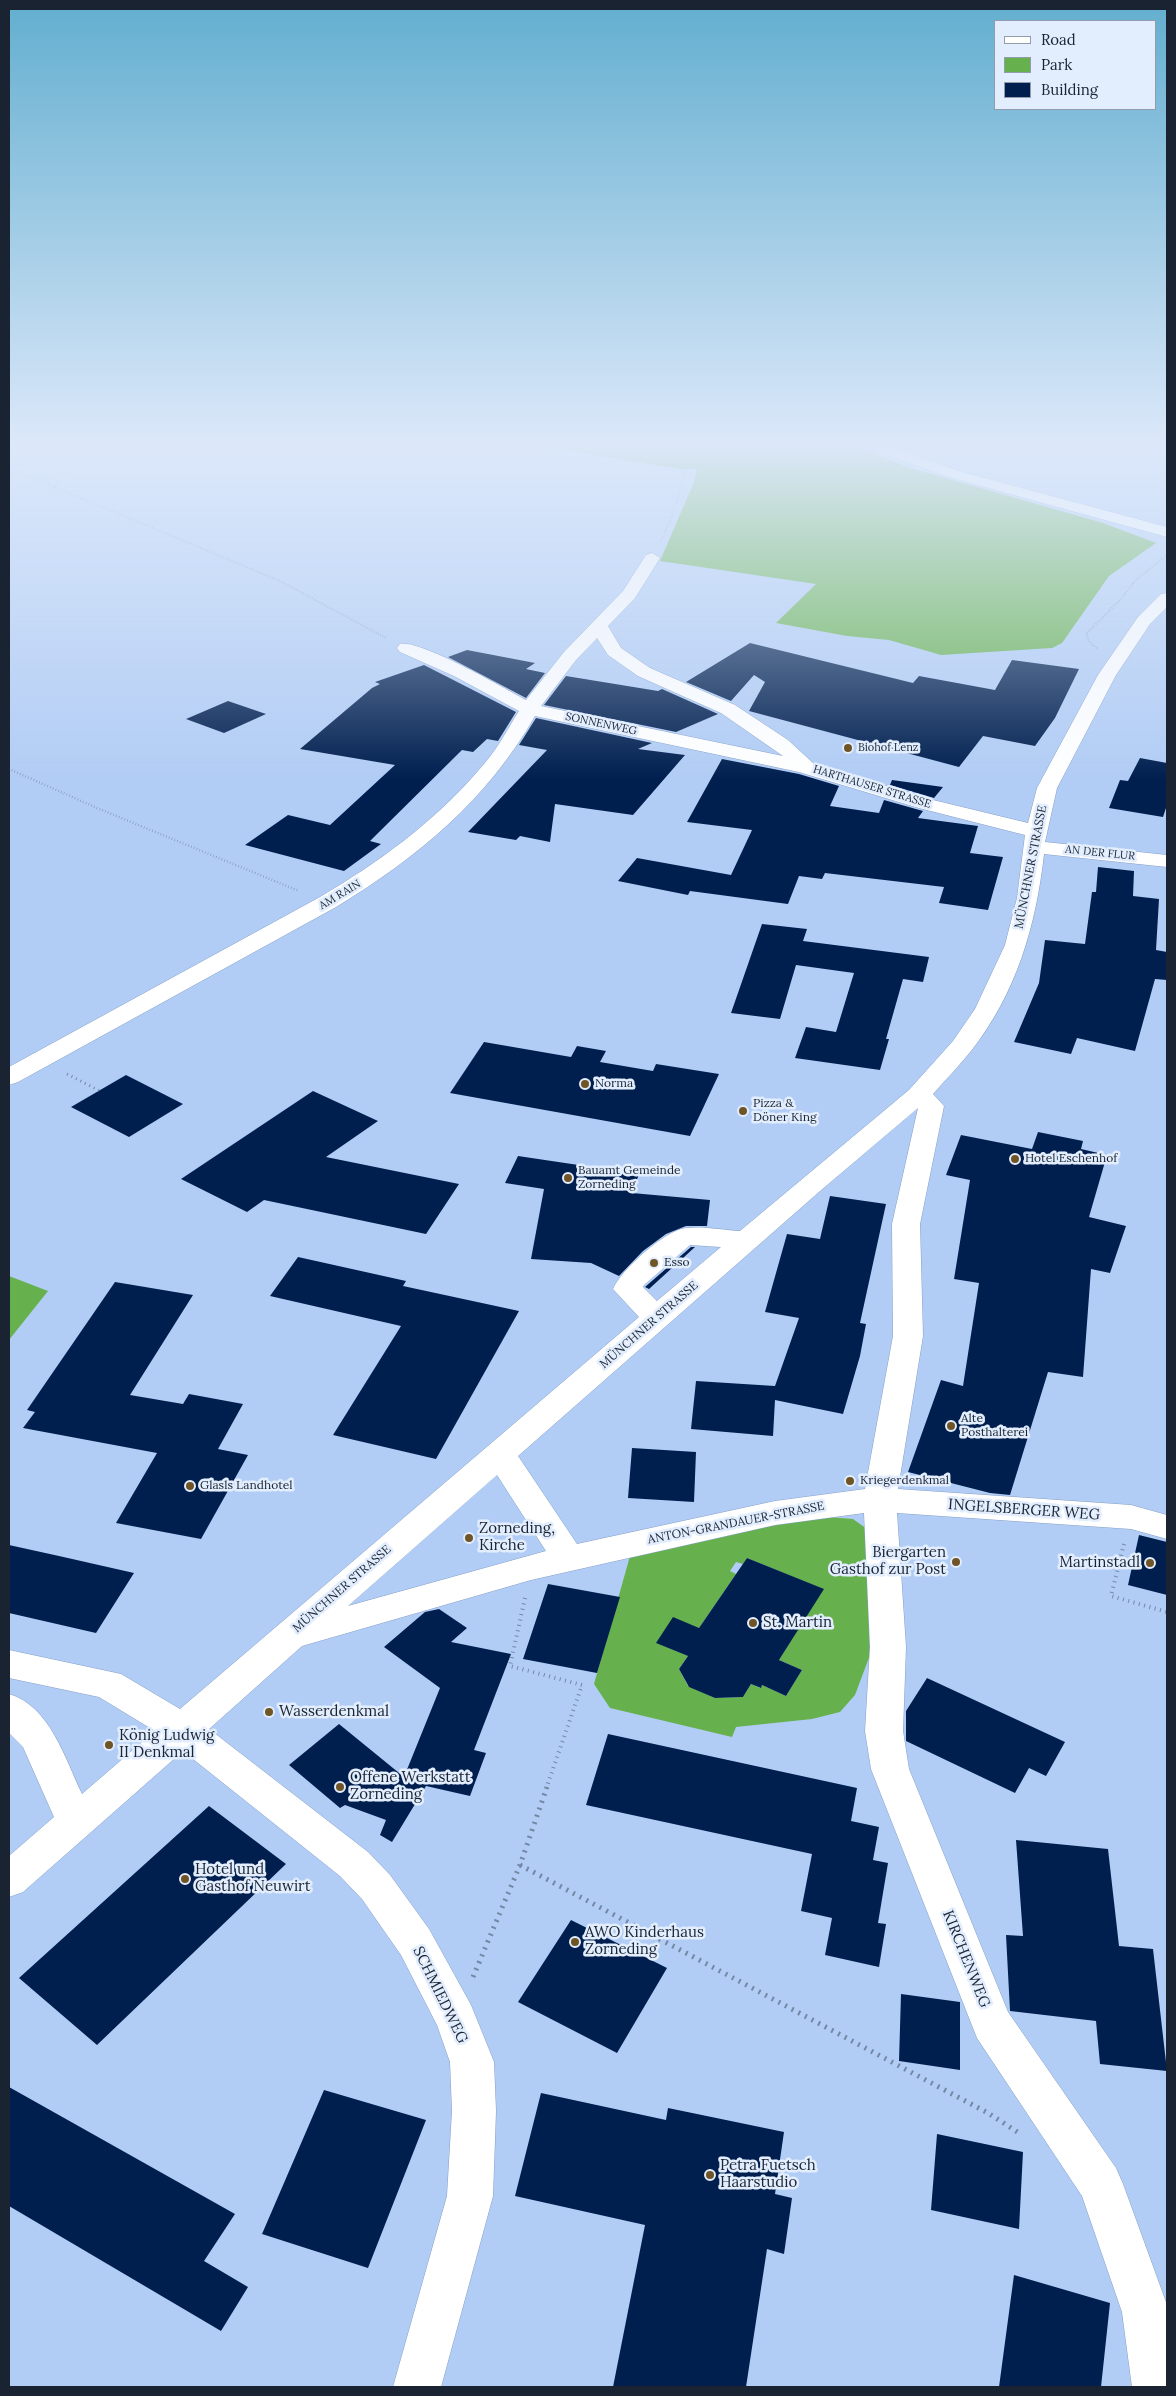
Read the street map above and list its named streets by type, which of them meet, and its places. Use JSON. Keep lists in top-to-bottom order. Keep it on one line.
{"streets":{"street":["SONNENWEG","HARTHAUSER STRASSE","AN DER FLUR","MÜNCHNER STRASSE","AM RAIN","INGELSBERGER WEG","ANTON-GRANDAUER-STRASSE","KIRCHENWEG","SCHMIEDWEG"]},"crossings":[["SONNENWEG","HARTHAUSER STRASSE"],["SONNENWEG","AM RAIN"],["HARTHAUSER STRASSE","AN DER FLUR"],["HARTHAUSER STRASSE","MÜNCHNER STRASSE"],["HARTHAUSER STRASSE","AM RAIN"],["AN DER FLUR","MÜNCHNER STRASSE"],["MÜNCHNER STRASSE","ANTON-GRANDAUER-STRASSE"],["MÜNCHNER STRASSE","SCHMIEDWEG"],["INGELSBERGER WEG","ANTON-GRANDAUER-STRASSE"],["INGELSBERGER WEG","KIRCHENWEG"],["ANTON-GRANDAUER-STRASSE","KIRCHENWEG"]],"places":["Biohof Lenz","Norma","Pizza & Döner King","Hotel Eschenhof","Bauamt Gemeinde Zorneding","Esso","Alte Posthalterei","Kriegerdenkmal","Glasls Landhotel","Zorneding, Kirche","Biergarten Gasthof zur Post","Martinstadl","St. Martin","Wasserdenkmal","König Ludwig II Denkmal","Offene Werkstatt Zorneding","Hotel und Gasthof Neuwirt","AWO Kinderhaus Zorneding","Petra Fuetsch Haarstudio"],"legend":["Road","Park","Building"]}
